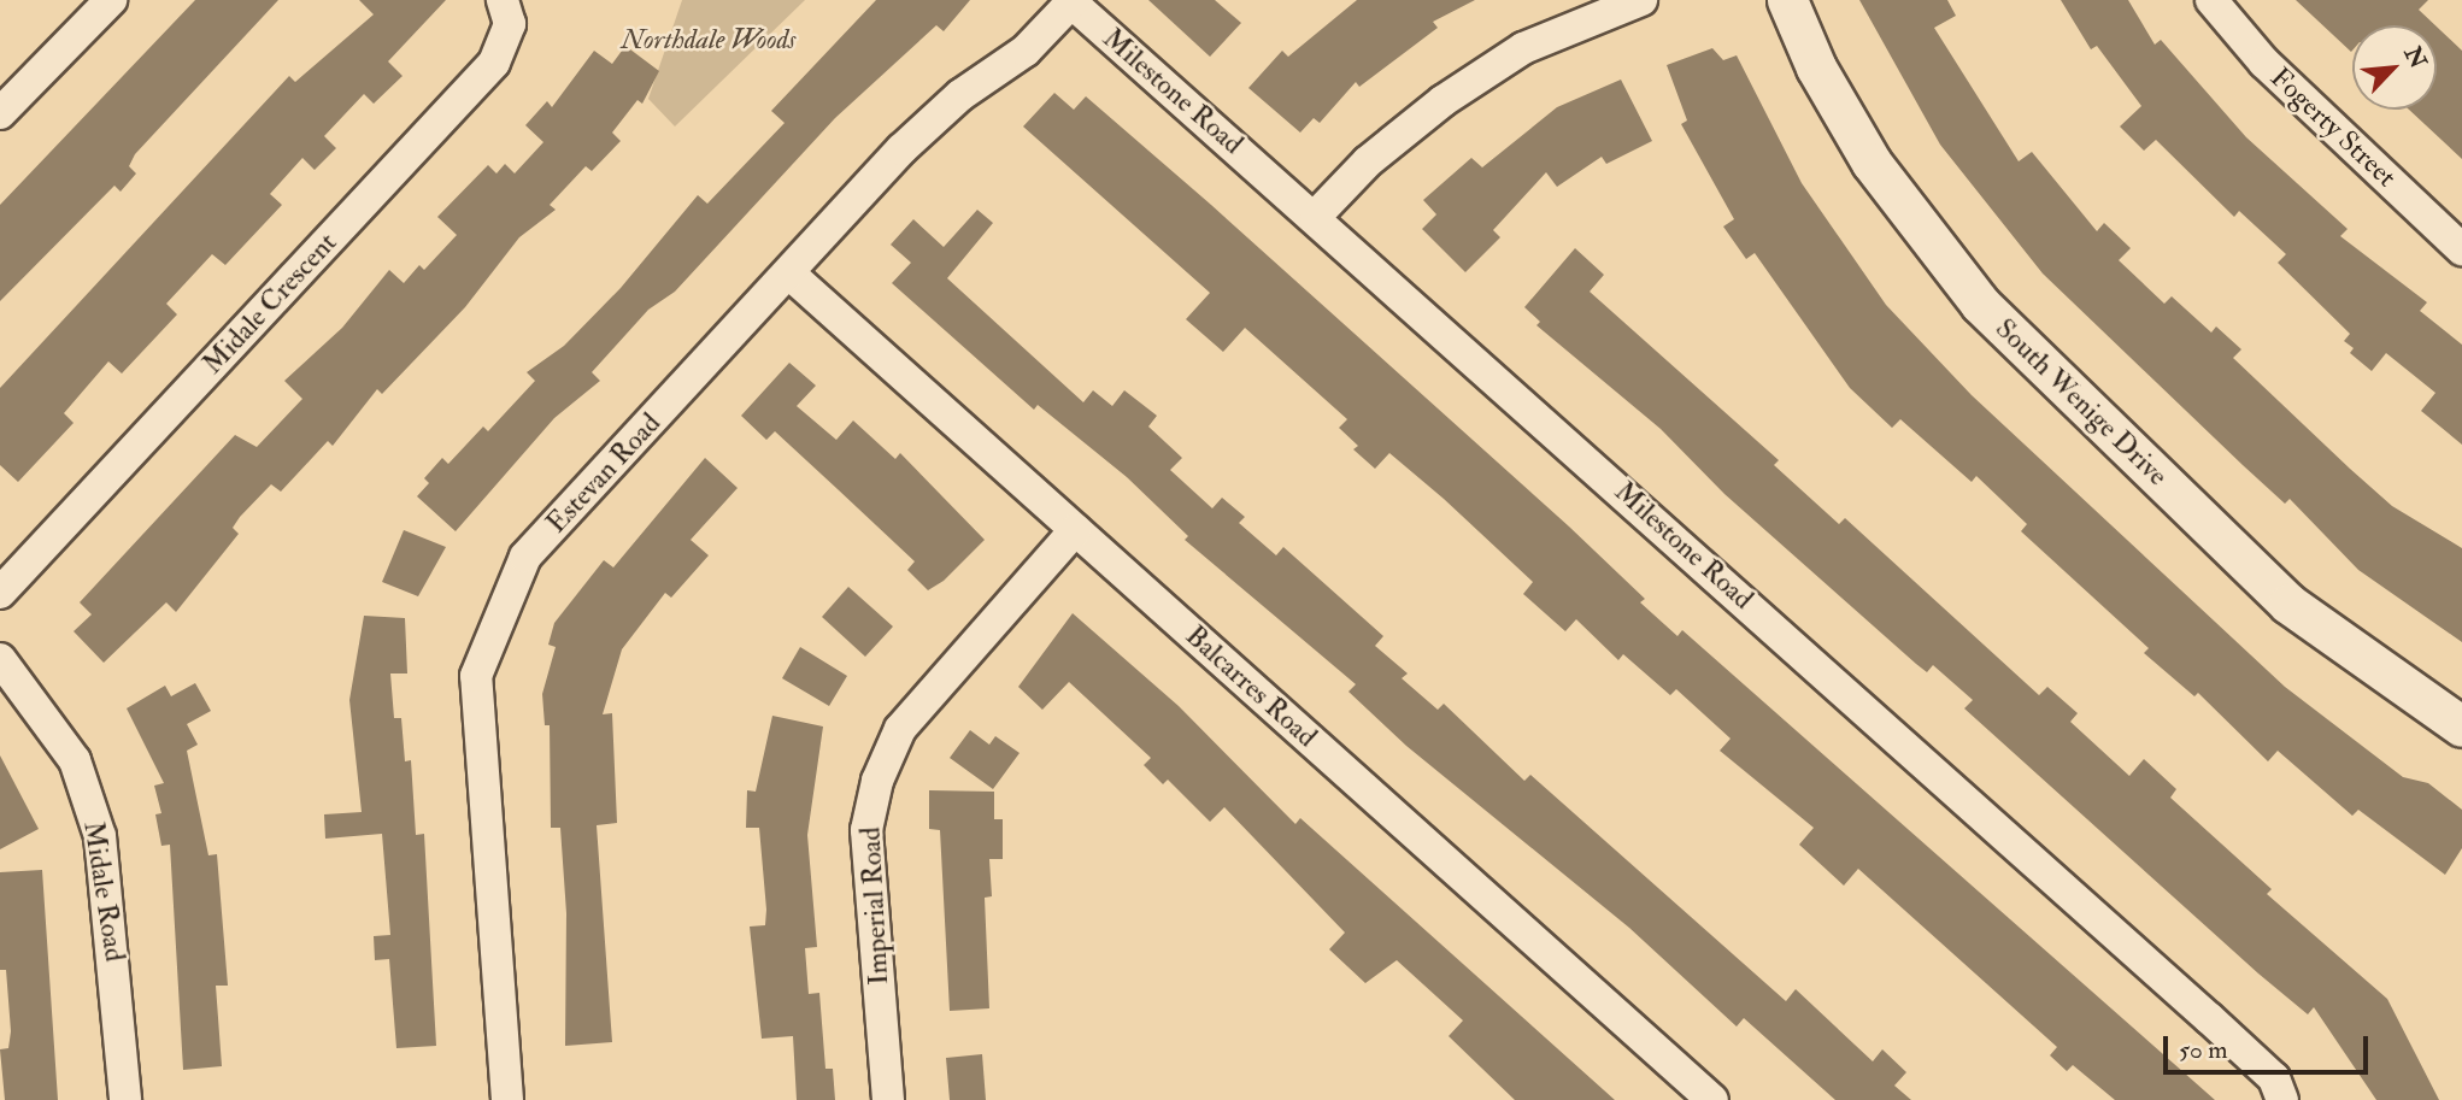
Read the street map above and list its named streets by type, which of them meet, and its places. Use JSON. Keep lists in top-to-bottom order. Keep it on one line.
{"streets":{"street":["Milestone Road","Fogerty Street","Midale Crescent","South Wenige Drive","Estevan Road","Balcarres Road","Midale Road","Imperial Road"]},"crossings":[["Milestone Road","Estevan Road"],["Estevan Road","Balcarres Road"],["Balcarres Road","Imperial Road"]],"parks":["Northdale Woods"],"scale_bar":"50 m","north":"top right"}
